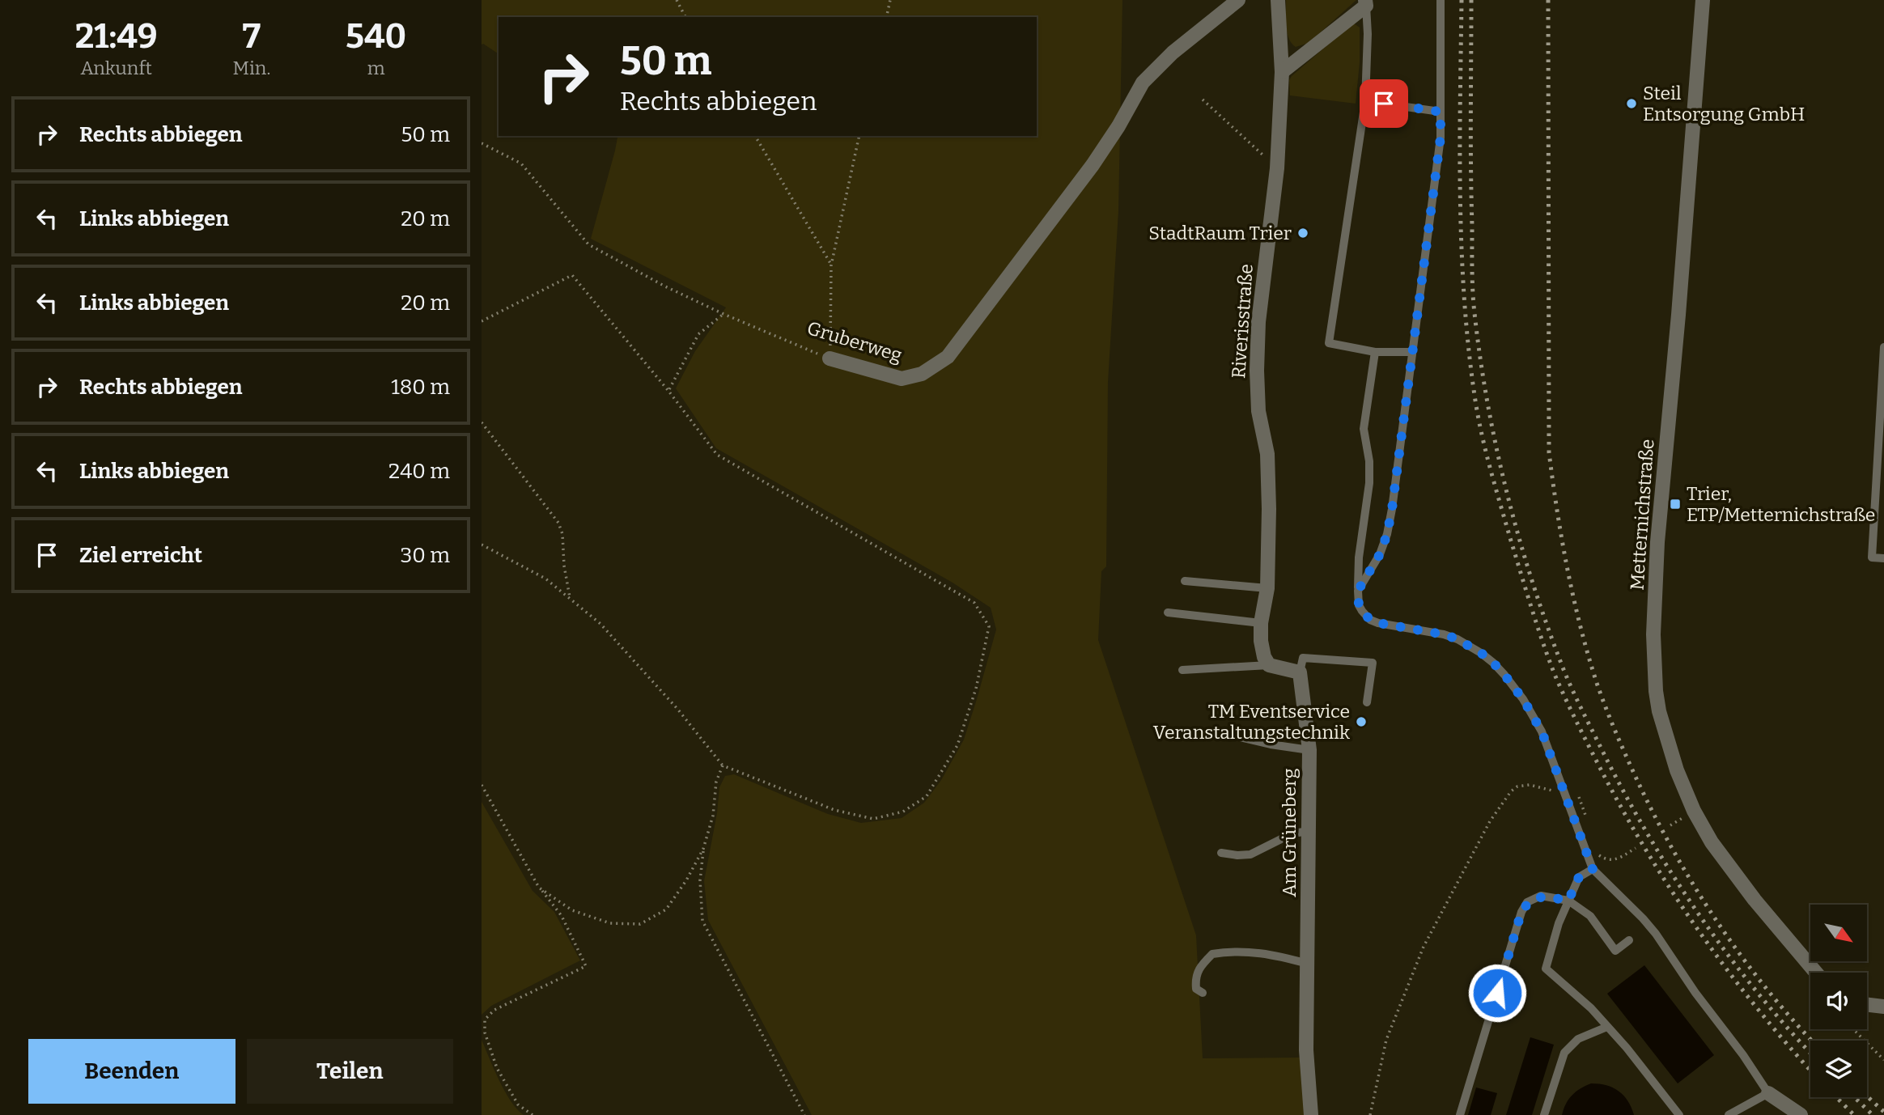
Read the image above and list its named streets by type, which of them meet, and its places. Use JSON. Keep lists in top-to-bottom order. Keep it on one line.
{"streets":{"street":["Riverisstraße","Gruberweg","Metternichstraße","Am Grüneberg"]},"places":{"other":["Steil Entsorgung GmbH","StadtRaum Trier","TM Eventservice Veranstaltungstechnik"],"transit":["Trier, ETP/Metternichstraße"]},"north":"bottom right","page":{"eta":["21:49","Ankunft","7","Min.","540","m"],"turn":["50 m","Rechts abbiegen"],"list":[{"name":"Rechts abbiegen","value":"50 m"},{"name":"Links abbiegen","value":"20 m"},{"name":"Links abbiegen","value":"20 m"},{"name":"Rechts abbiegen","value":"180 m"},{"name":"Links abbiegen","value":"240 m"},{"name":"Ziel erreicht","value":"30 m"}],"buttons":["Beenden","Teilen"]}}
